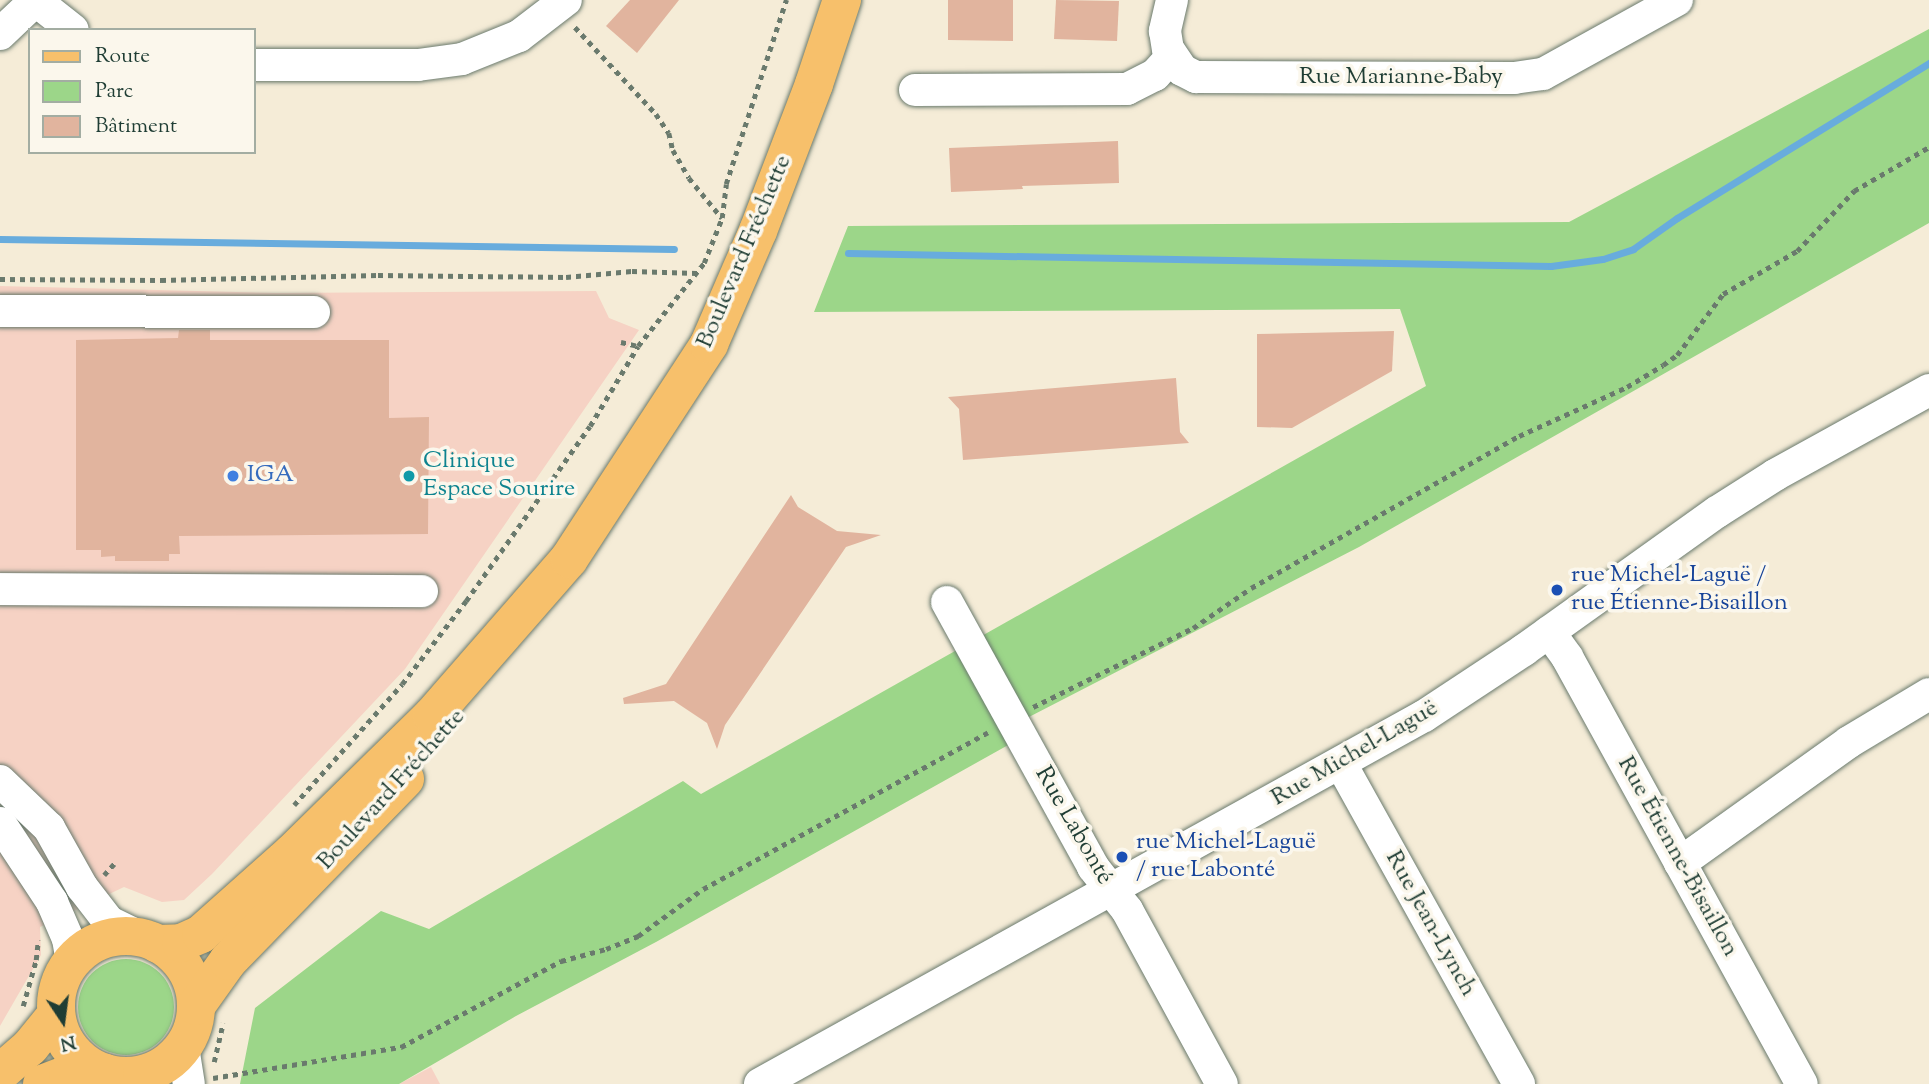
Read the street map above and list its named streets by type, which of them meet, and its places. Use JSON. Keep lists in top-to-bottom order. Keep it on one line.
{"streets":{"main road":["Boulevard Fréchette"],"street":["Rue Marianne-Baby","Rue Michel-Laguë","Rue Labonté","Rue Étienne-Bisaillon","Rue Jean-Lynch"]},"crossings":[["Rue Michel-Laguë","Rue Labonté"],["Rue Michel-Laguë","Rue Étienne-Bisaillon"],["Rue Michel-Laguë","Rue Jean-Lynch"]],"places":["IGA","Clinique Espace Sourire","rue Michel-Laguë / rue Étienne-Bisaillon","rue Michel-Laguë / rue Labonté"],"legend":["Route","Parc","Bâtiment"],"north":"bottom"}
